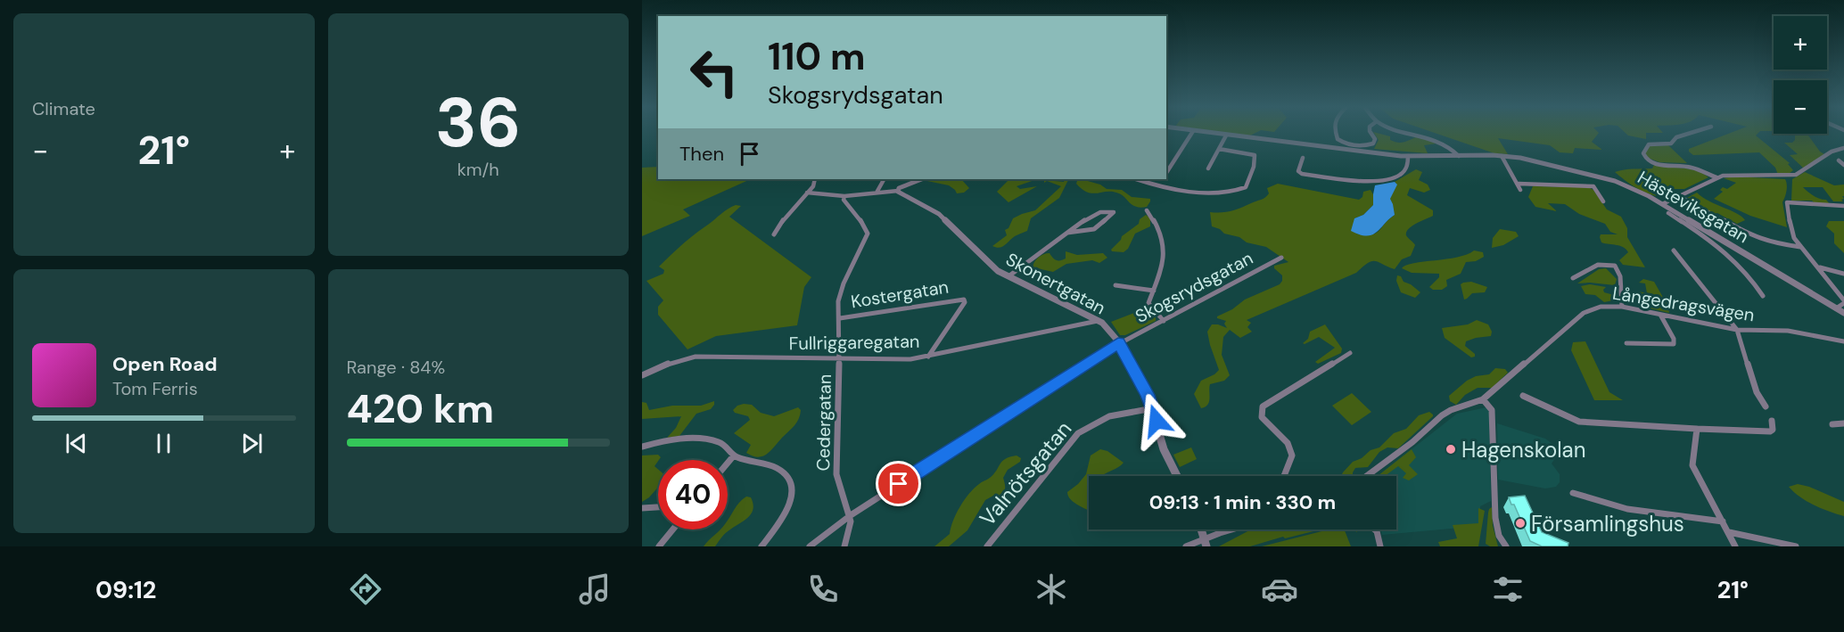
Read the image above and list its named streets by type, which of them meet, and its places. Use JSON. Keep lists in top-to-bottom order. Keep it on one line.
{"streets":{"street":["Hästeviksgatan","Skonertgatan","Skogsrydsgatan","Kostergatan","Långedragsvägen","Fullriggaregatan","Cedergatan","Valnötsgatan"]},"crossings":[["Skonertgatan","Skogsrydsgatan"],["Skonertgatan","Fullriggaregatan"],["Skonertgatan","Valnötsgatan"],["Skogsrydsgatan","Cedergatan"],["Kostergatan","Fullriggaregatan"],["Kostergatan","Cedergatan"],["Fullriggaregatan","Cedergatan"]],"places":["Hagenskolan","Församlingshus"],"page":{"tile":["Climate",["36","km/h"],["Range · 84%","420 km"]],"map_buttons":["+","−"],"turn":["110 m","Skogsrydsgatan"],"heat":["−","21°","+"],"then":"Then","song":["Open Road","Tom Ferris"],"limit":"40","trip":"09:13 · 1 min · 330 m","tabs":["09:12","21°"]}}
